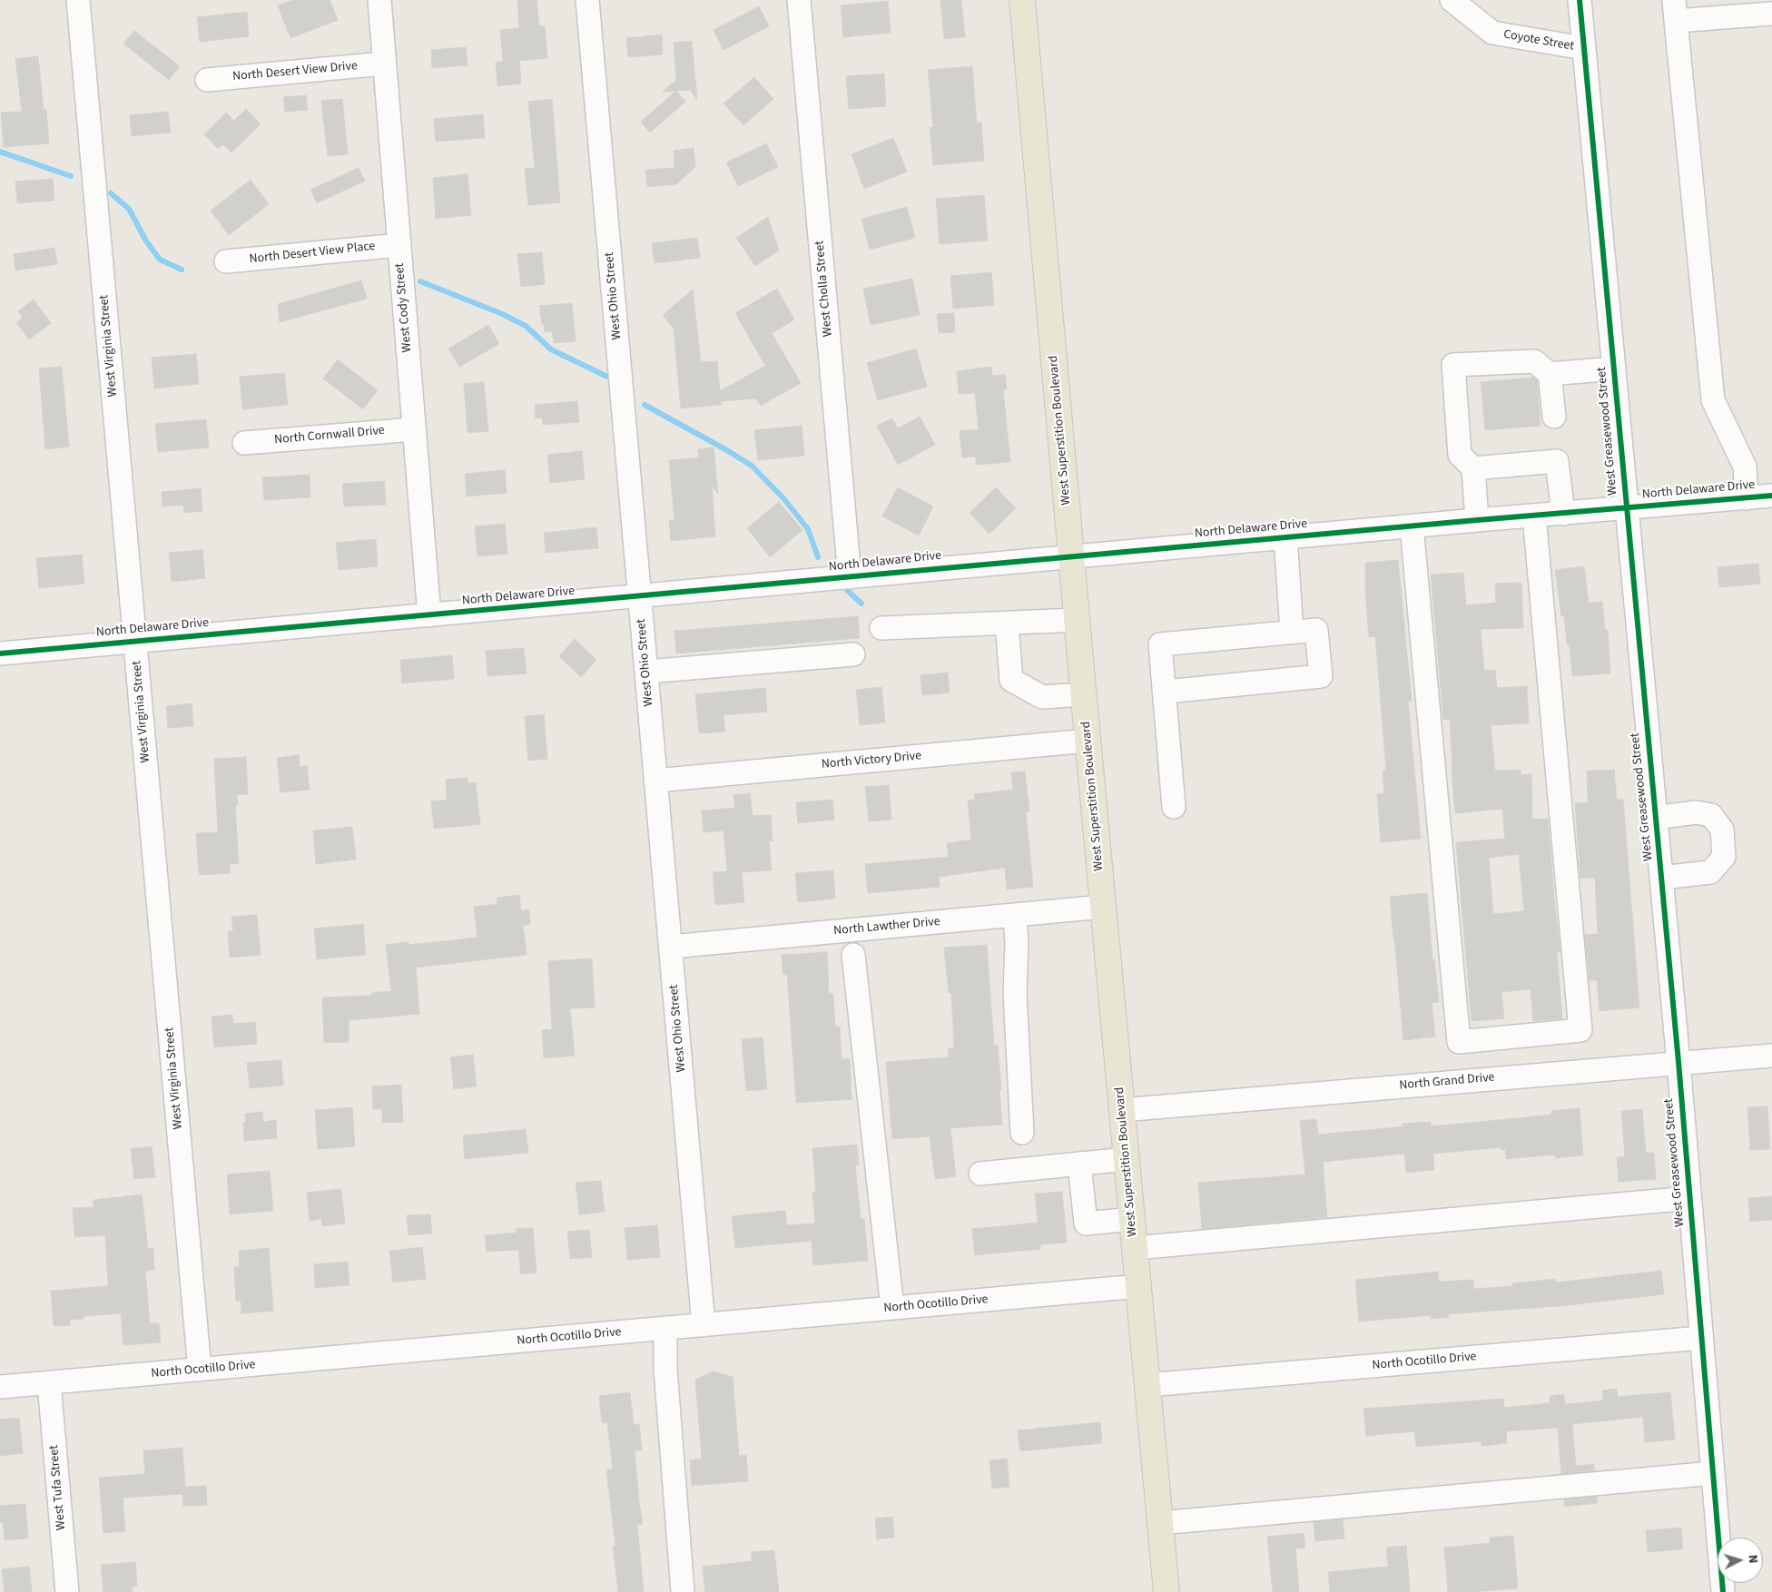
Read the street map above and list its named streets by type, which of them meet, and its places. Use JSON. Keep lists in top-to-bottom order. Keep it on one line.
{"streets":{"main road":["West Superstition Boulevard"],"street":["Coyote Street","North Desert View Drive","North Desert View Place","West Cholla Street","West Ohio Street","West Cody Street","West Virginia Street","West Greasewood Street","North Cornwall Drive","North Delaware Drive","North Victory Drive","North Lawther Drive","North Grand Drive","North Ocotillo Drive","West Tufa Street"]},"crossings":[["Coyote Street","West Greasewood Street"],["North Desert View Drive","West Cody Street"],["North Desert View Place","West Cody Street"],["West Cholla Street","North Delaware Drive"],["West Ohio Street","North Delaware Drive"],["West Ohio Street","North Victory Drive"],["West Ohio Street","North Lawther Drive"],["West Ohio Street","North Ocotillo Drive"],["West Cody Street","North Cornwall Drive"],["West Cody Street","North Delaware Drive"],["West Virginia Street","North Delaware Drive"],["West Virginia Street","North Ocotillo Drive"],["West Superstition Boulevard","North Delaware Drive"],["West Superstition Boulevard","North Victory Drive"],["West Superstition Boulevard","North Lawther Drive"],["West Superstition Boulevard","North Grand Drive"],["West Superstition Boulevard","North Ocotillo Drive"],["West Greasewood Street","North Delaware Drive"],["West Greasewood Street","North Grand Drive"],["West Greasewood Street","North Ocotillo Drive"],["North Ocotillo Drive","West Tufa Street"]],"north":"right"}
